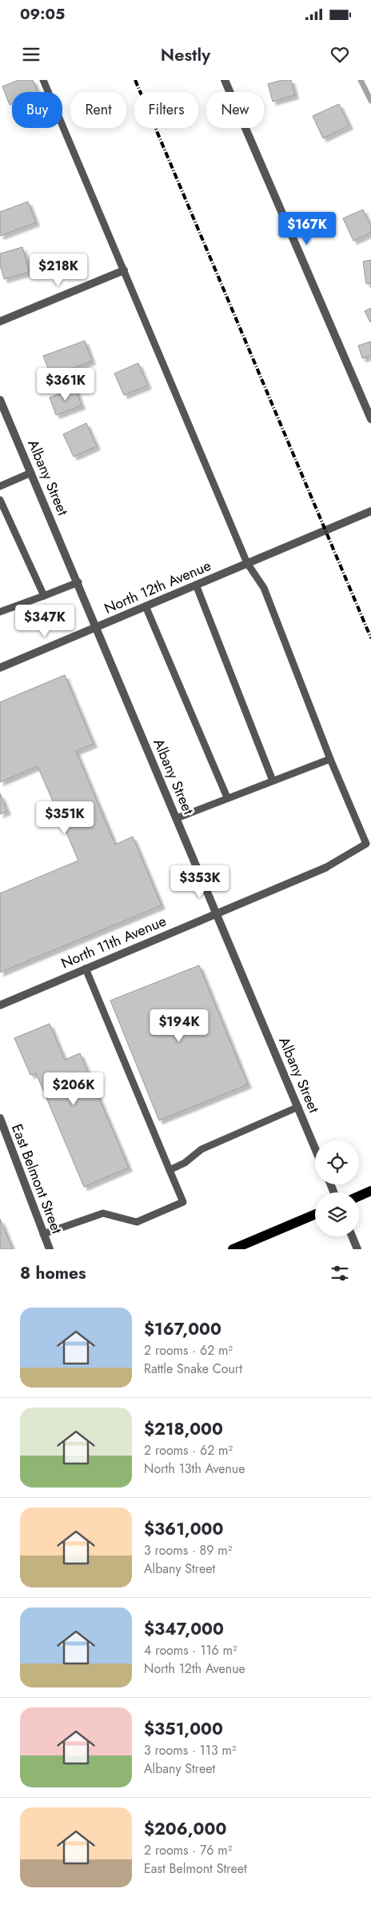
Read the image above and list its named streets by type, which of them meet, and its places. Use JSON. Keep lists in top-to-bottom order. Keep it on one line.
{"streets":{"street":["Albany Street","North 12th Avenue","North 11th Avenue","East Belmont Street"]},"crossings":[["Albany Street","North 12th Avenue"],["Albany Street","North 11th Avenue"]],"page":{"status":"09:05","header":"Nestly","chip":["Buy","Rent","Filters","New"],"price":["$167K","$218K","$361K","$347K","$351K","$353K","$194K","$206K"],"heading":"8 homes","list":[{"name":"$167,000","note":"2 rooms · 62 m² · Rattle Snake Court"},{"name":"$218,000","note":"2 rooms · 62 m² · North 13th Avenue"},{"name":"$361,000","note":"3 rooms · 89 m² · Albany Street"},{"name":"$347,000","note":"4 rooms · 116 m² · North 12th Avenue"},{"name":"$351,000","note":"3 rooms · 113 m² · Albany Street"},{"name":"$206,000","note":"2 rooms · 76 m² · East Belmont Street"}]}}
